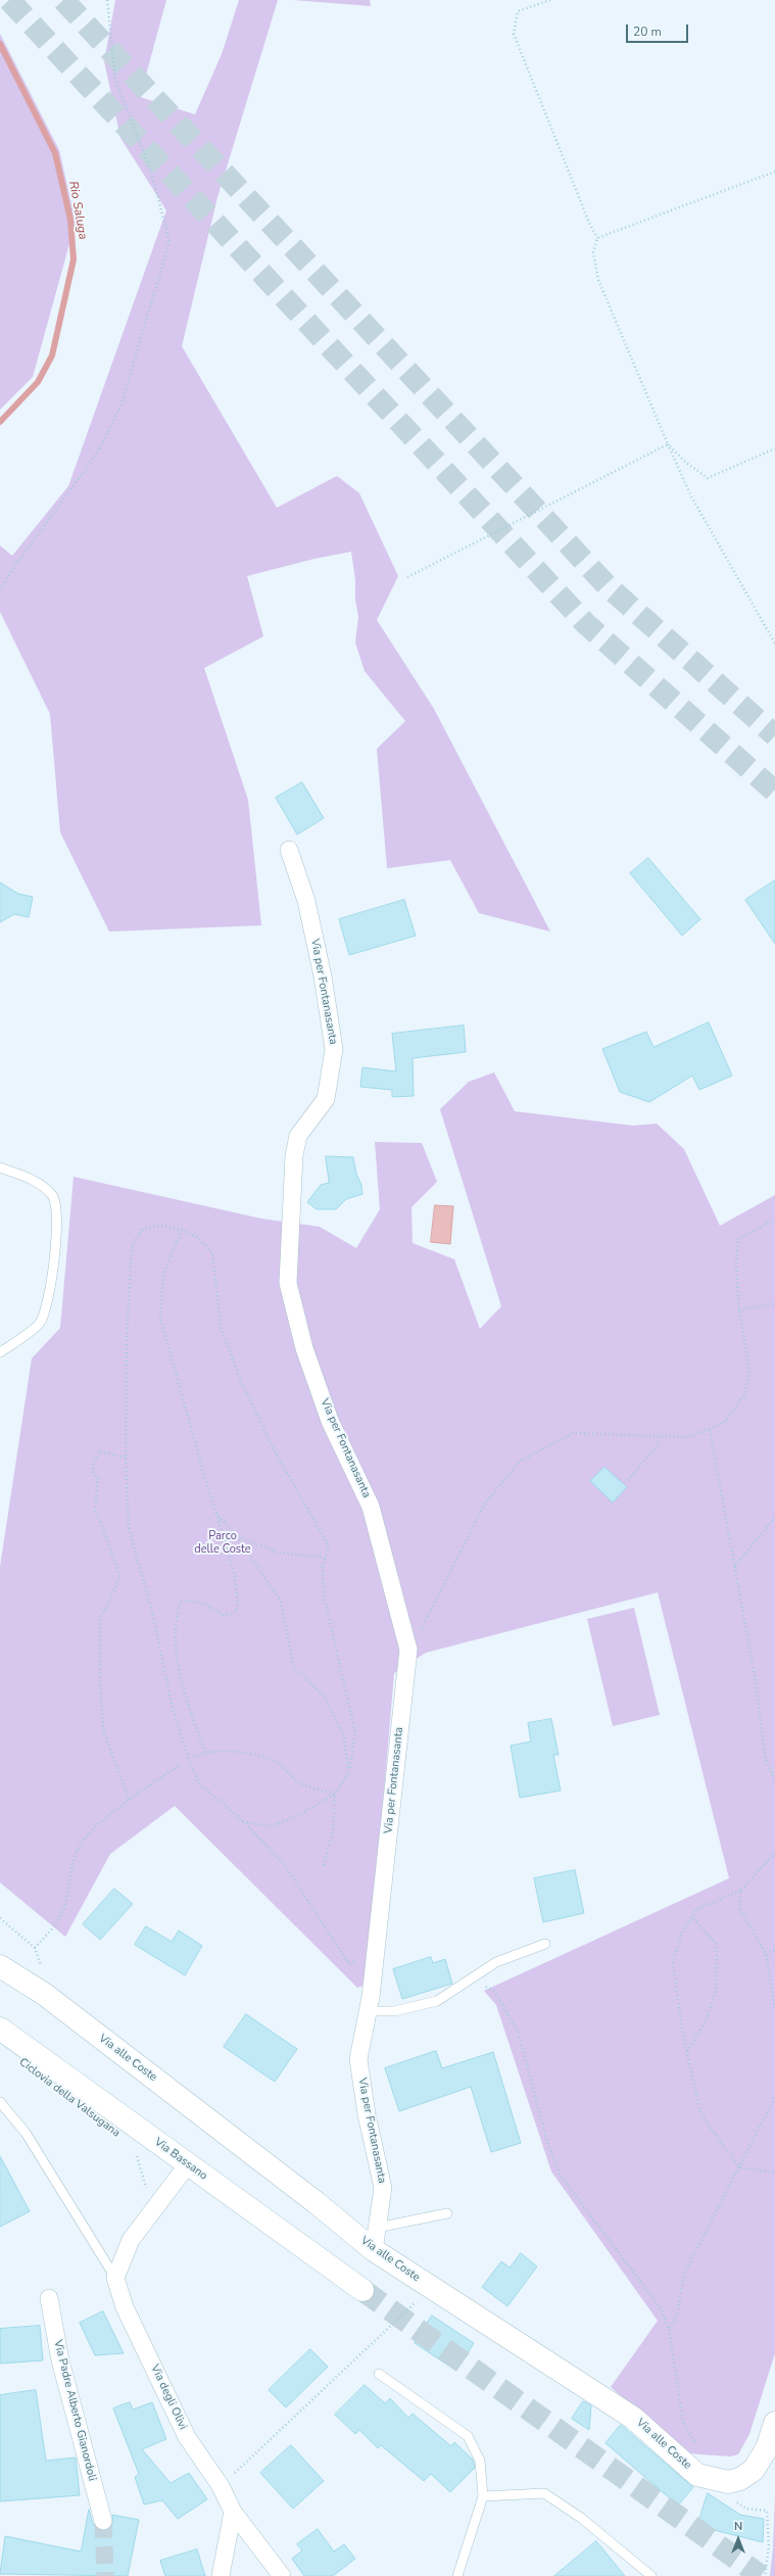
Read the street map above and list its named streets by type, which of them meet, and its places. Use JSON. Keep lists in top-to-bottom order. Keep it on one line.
{"streets":{"street":["Via per Fontanasanta","Via alle Coste","Via Bassano","Via degli Olivi","Via Padre Alberto Gianordoli"]},"crossings":[["Via per Fontanasanta","Via alle Coste"]],"water":["Rio Saluga"],"parks":["Parco delle Coste"],"scale_bar":"20 m","north":"top"}
